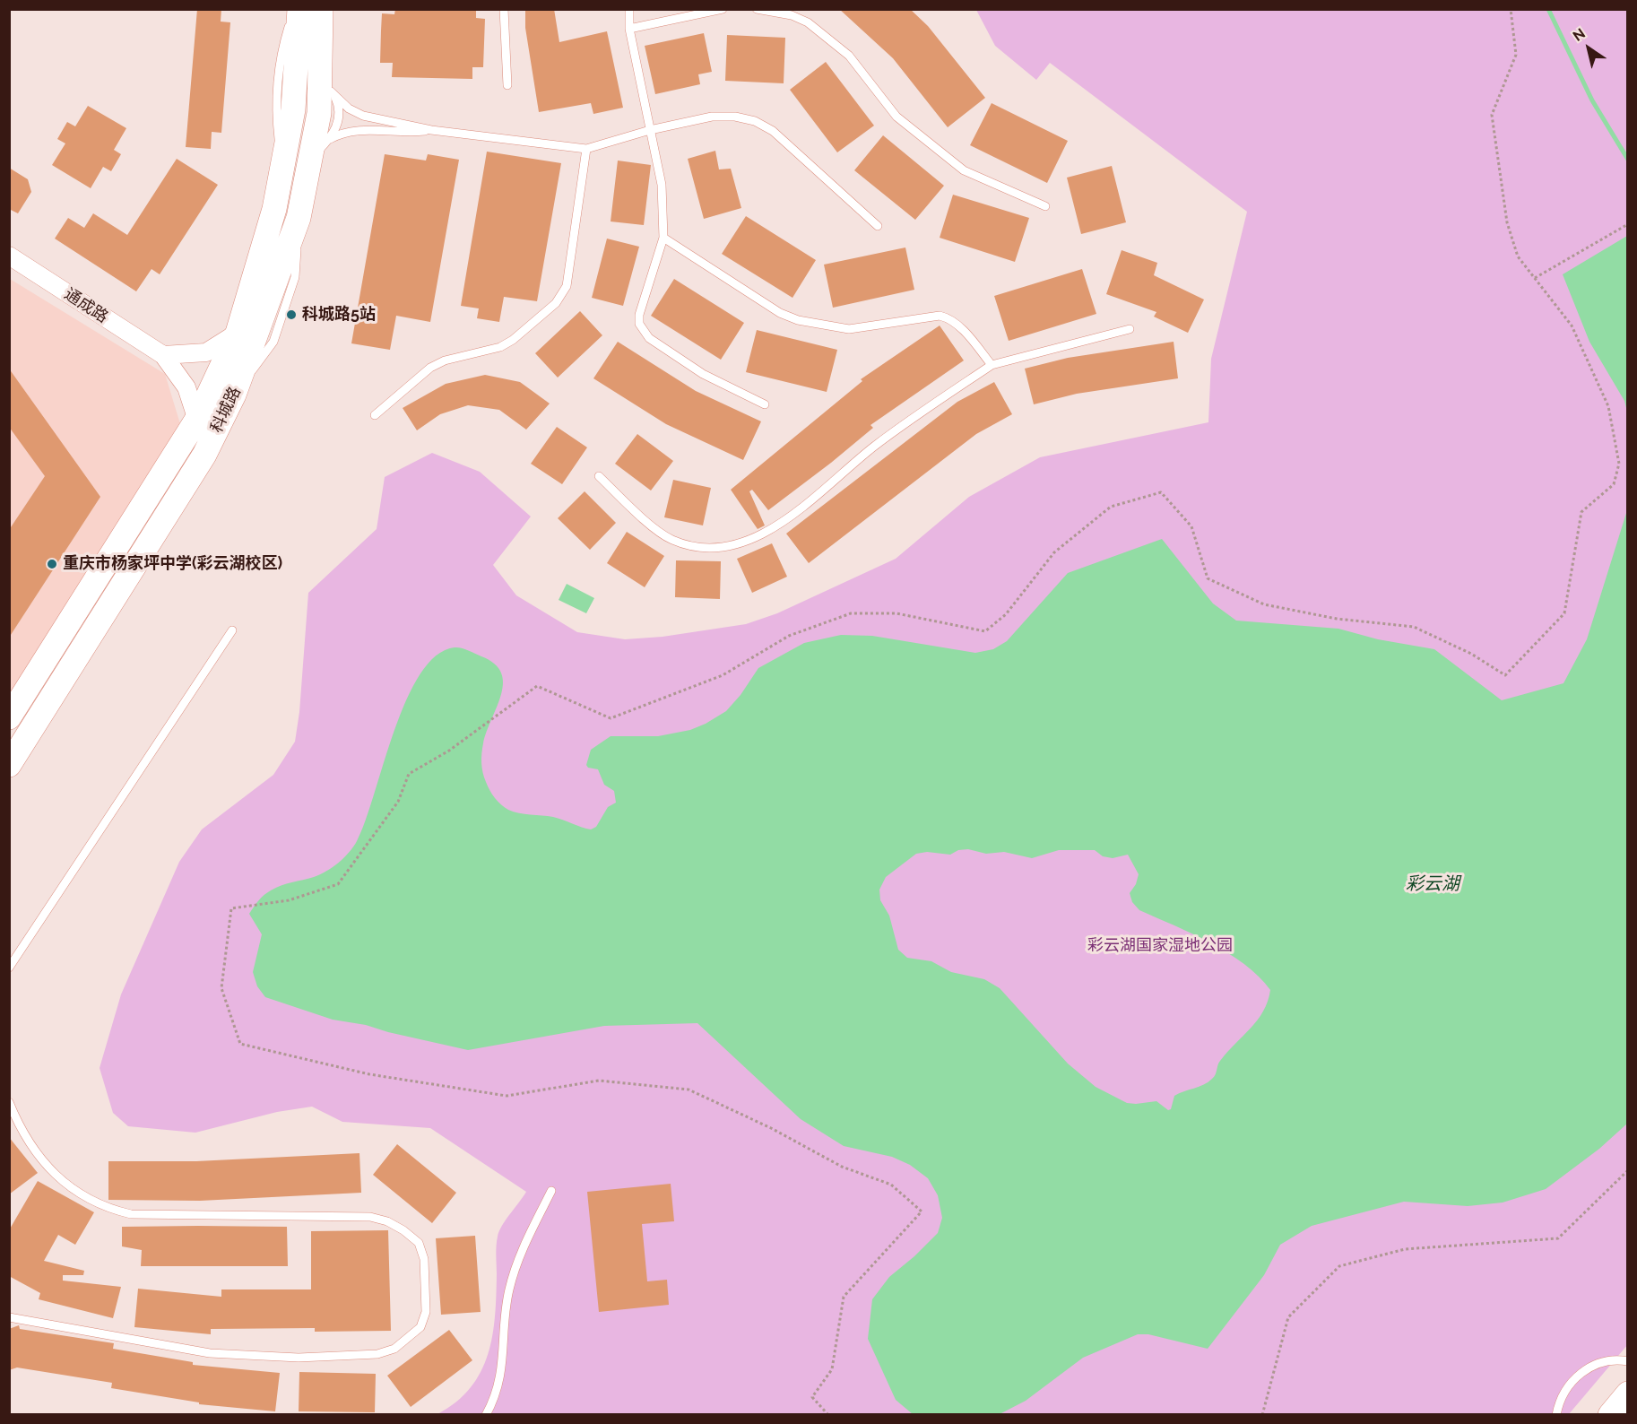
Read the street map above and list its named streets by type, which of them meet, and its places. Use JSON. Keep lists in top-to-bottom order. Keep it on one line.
{"streets":{"main road":["科城路"],"street":["通成路"]},"water":["彩云湖"],"parks":["彩云湖国家湿地公园"],"places":["科城路5站","重庆市杨家坪中学(彩云湖校区)"],"north":"top left"}
